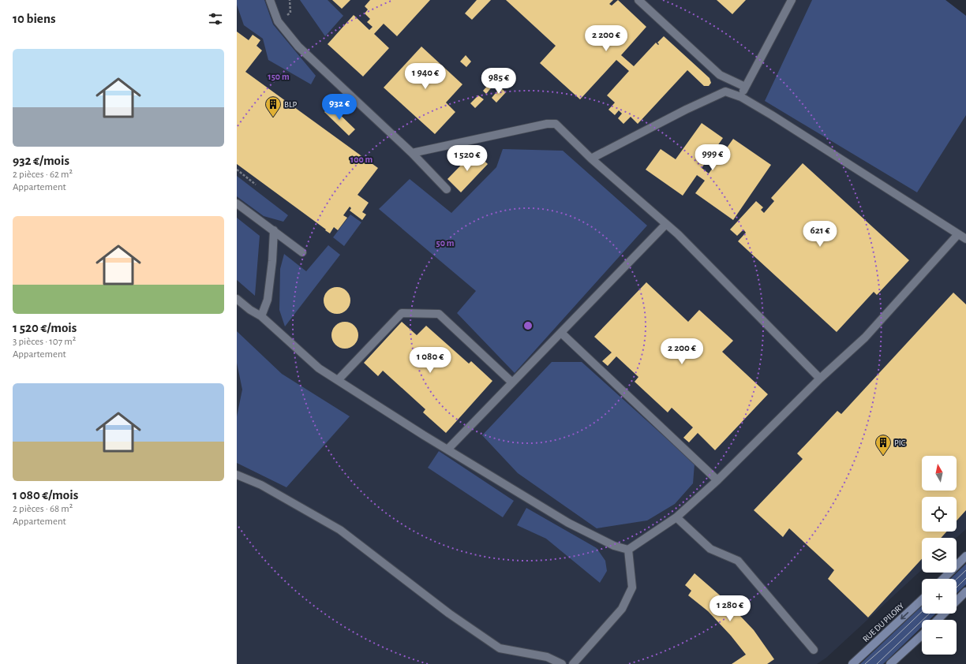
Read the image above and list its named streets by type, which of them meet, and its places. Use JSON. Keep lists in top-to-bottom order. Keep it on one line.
{"streets":{"main road":["RUE DU PILORY"]},"places":{"building":["BLP","PIC"]},"north":"top","page":{"heading":"10 biens","price":["2 200 €","1 940 €","985 €","932 €","999 €","1 520 €","621 €","2 200 €","1 080 €","1 280 €"],"list":[{"name":"932 €/mois","note":"2 pièces · 62 m² · Appartement"},{"name":"1 520 €/mois","note":"3 pièces · 107 m² · Appartement"},{"name":"1 080 €/mois","note":"2 pièces · 68 m² · Appartement"}],"map_buttons":["+","−"]},"rings":["150 m","100 m","50 m"]}
